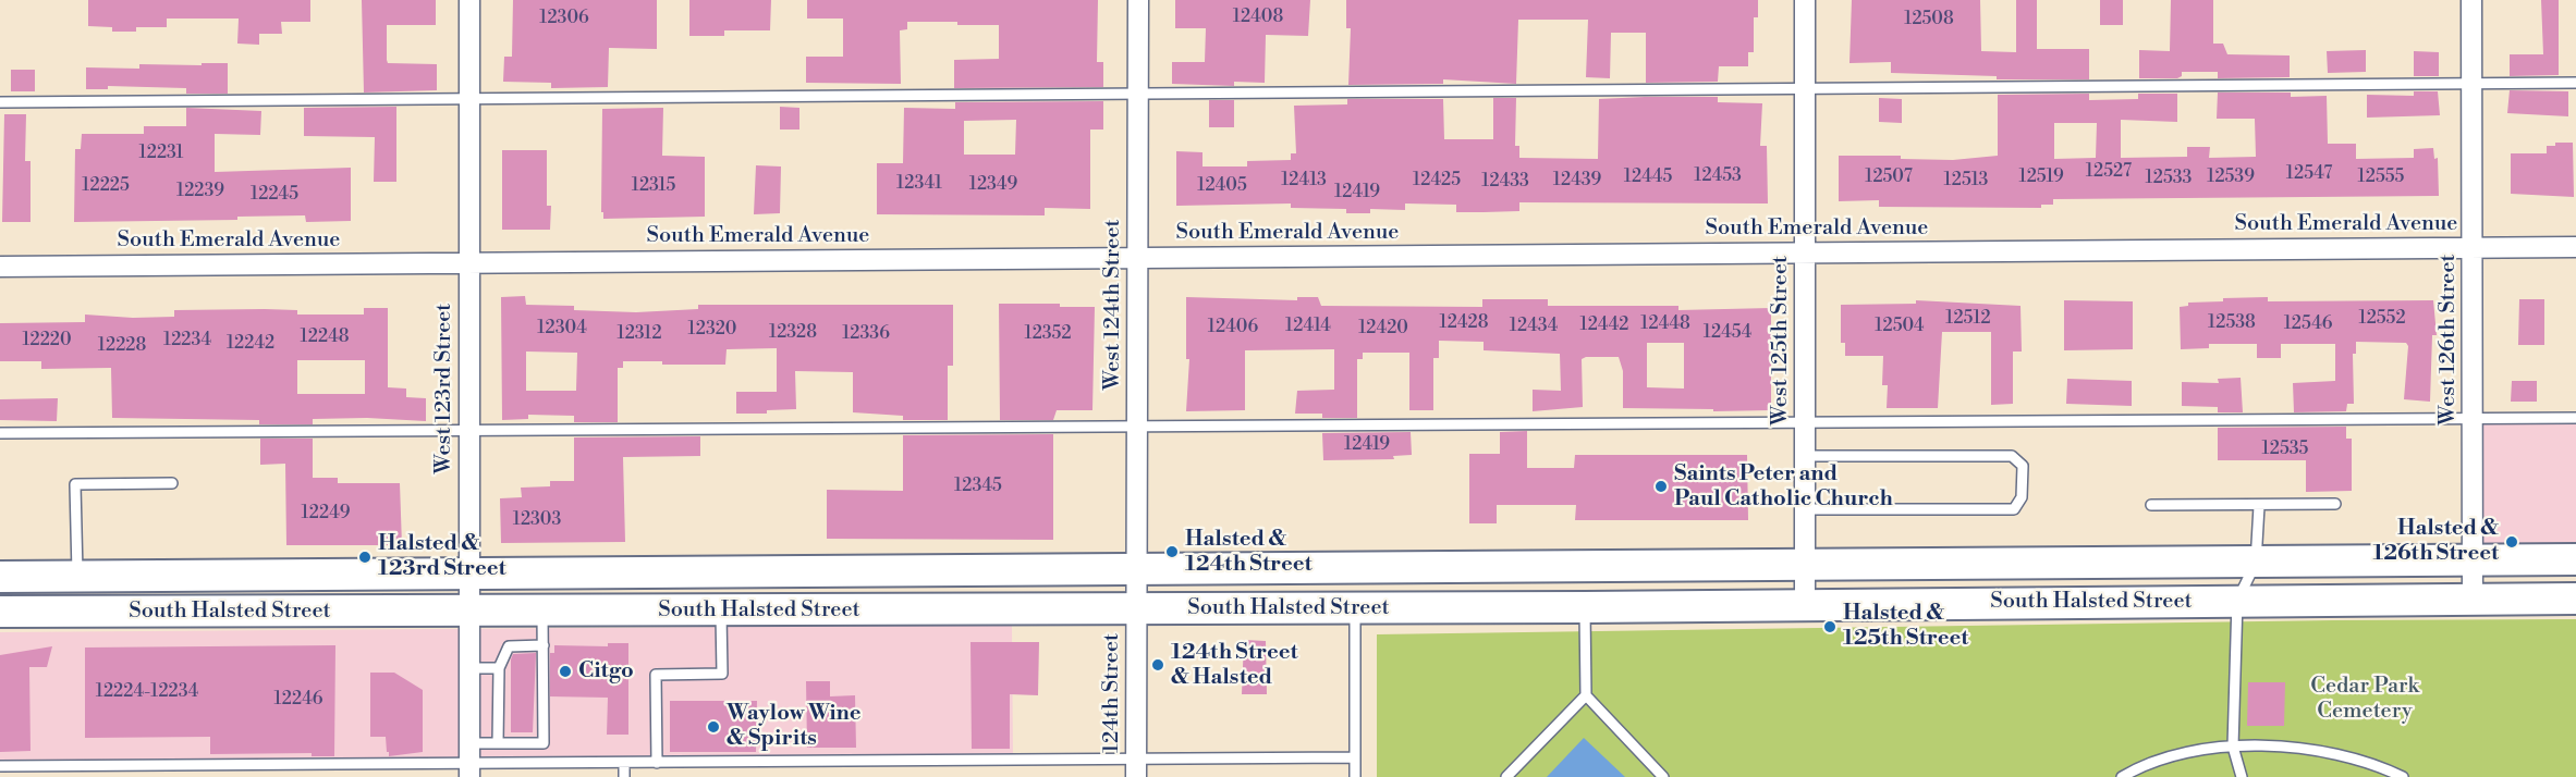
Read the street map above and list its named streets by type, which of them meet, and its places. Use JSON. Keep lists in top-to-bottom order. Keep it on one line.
{"streets":{"main road":["South Halsted Street"],"street":["South Emerald Avenue","West 124th Street","West 126th Street","West 125th Street","West 123rd Street","124th Street"]},"crossings":[["South Emerald Avenue","West 124th Street"],["South Emerald Avenue","West 126th Street"],["South Emerald Avenue","West 125th Street"],["South Emerald Avenue","West 123rd Street"],["West 124th Street","South Halsted Street"],["West 124th Street","124th Street"],["West 126th Street","South Halsted Street"],["West 125th Street","South Halsted Street"],["West 123rd Street","South Halsted Street"],["South Halsted Street","124th Street"]],"parks":["Cedar Park Cemetery"],"places":["Saints Peter and Paul Catholic Church","Halsted & 126th Street","Halsted & 124th Street","Halsted & 123rd Street","Halsted & 125th Street","124th Street & Halsted","Citgo","Waylow Wine & Spirits"],"house_numbers":["12408","12306","12508","12231","12527","12547","12453","12445","12507","12519","12539","12555","12533","12413","12425","12439","12513","12433","12341","12349","12225","12315","12405","12239","12419","12245","12512","12552","12428","12538","12448","12546","12442","12414","12434","12504","12406","12304","12420","12320","12328","12454","12312","12336","12352","12248","12220","12234","12242","12228","12419","12535","12345","12249","12303","12224-12234","12246"]}
